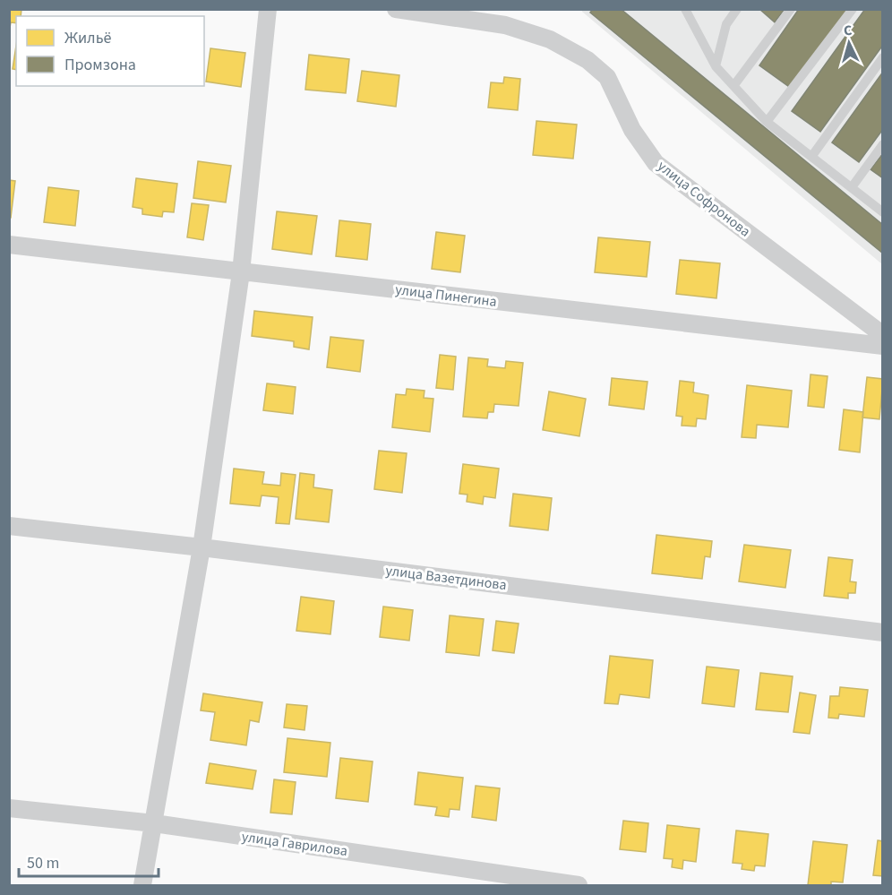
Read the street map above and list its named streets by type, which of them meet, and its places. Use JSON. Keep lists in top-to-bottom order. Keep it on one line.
{"streets":{"street":["улица Софронова","улица Пинегина","улица Вазетдинова","улица Гаврилова"]},"legend":["Жильё","Промзона"],"scale_bar":"50 m","north":"top"}
